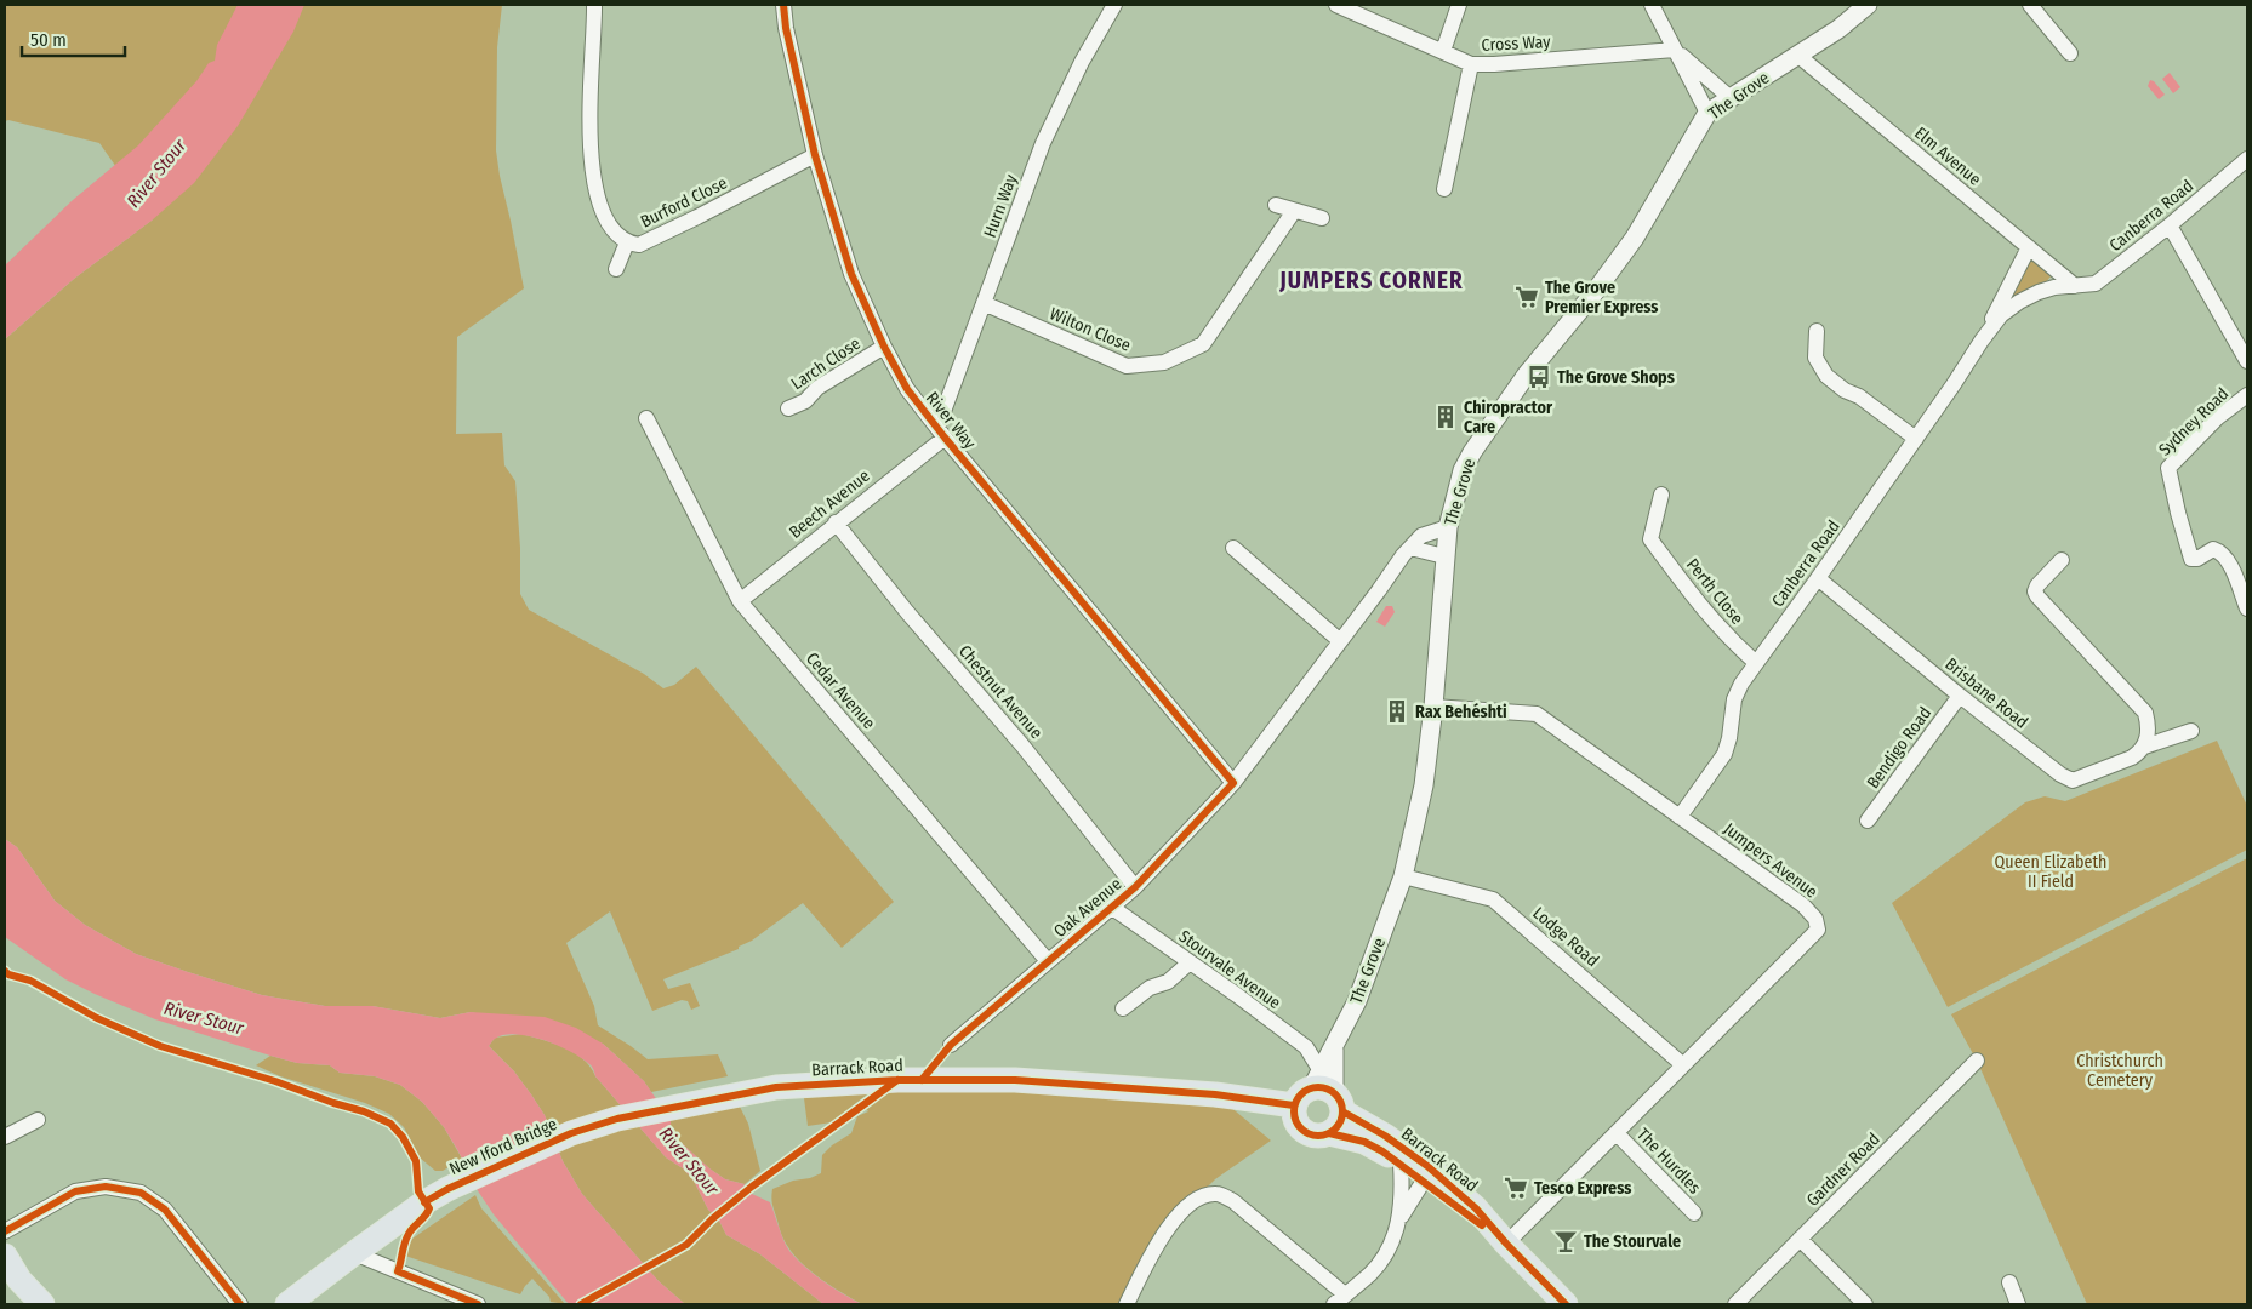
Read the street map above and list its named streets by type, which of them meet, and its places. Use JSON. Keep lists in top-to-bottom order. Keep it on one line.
{"streets":{"main road":["Barrack Road","New Iford Bridge"],"street":["Cross Way","The Grove","Elm Avenue","Burford Close","Hurn Way","Canberra Road","Wilton Close","Larch Close","River Way","Sydney Road","Beech Avenue","Perth Close","Cedar Avenue","Chestnut Avenue","Brisbane Road","Bendigo Road","Jumpers Avenue","Oak Avenue","Lodge Road","Stourvale Avenue","The Hurdles","Gardner Road"]},"crossings":[["The Grove","Elm Avenue"],["The Grove","Jumpers Avenue"],["The Grove","Oak Avenue"],["The Grove","Lodge Road"],["The Grove","Stourvale Avenue"],["The Grove","Barrack Road"],["Elm Avenue","Canberra Road"],["Burford Close","River Way"],["Hurn Way","Wilton Close"],["Hurn Way","River Way"],["Hurn Way","Beech Avenue"],["Canberra Road","Perth Close"],["Canberra Road","Brisbane Road"],["Canberra Road","Jumpers Avenue"],["Larch Close","River Way"],["River Way","Beech Avenue"],["River Way","Oak Avenue"],["Beech Avenue","Cedar Avenue"],["Beech Avenue","Chestnut Avenue"],["Cedar Avenue","Oak Avenue"],["Chestnut Avenue","Oak Avenue"],["Brisbane Road","Bendigo Road"],["Jumpers Avenue","Lodge Road"],["Jumpers Avenue","Barrack Road"],["Jumpers Avenue","The Hurdles"],["Oak Avenue","Stourvale Avenue"],["Stourvale Avenue","Barrack Road"],["Barrack Road","New Iford Bridge"]],"districts":["JUMPERS CORNER"],"water":["River Stour"],"parks":["Queen Elizabeth II Field","Christchurch Cemetery"],"places":{"supermarket":["The Grove Premier Express","Tesco Express"],"bus stop":["The Grove Shops"],"building":["Chiropractor Care","Rax Behéshti"],"bar":["The Stourvale"]},"scale_bar":"50 m"}
